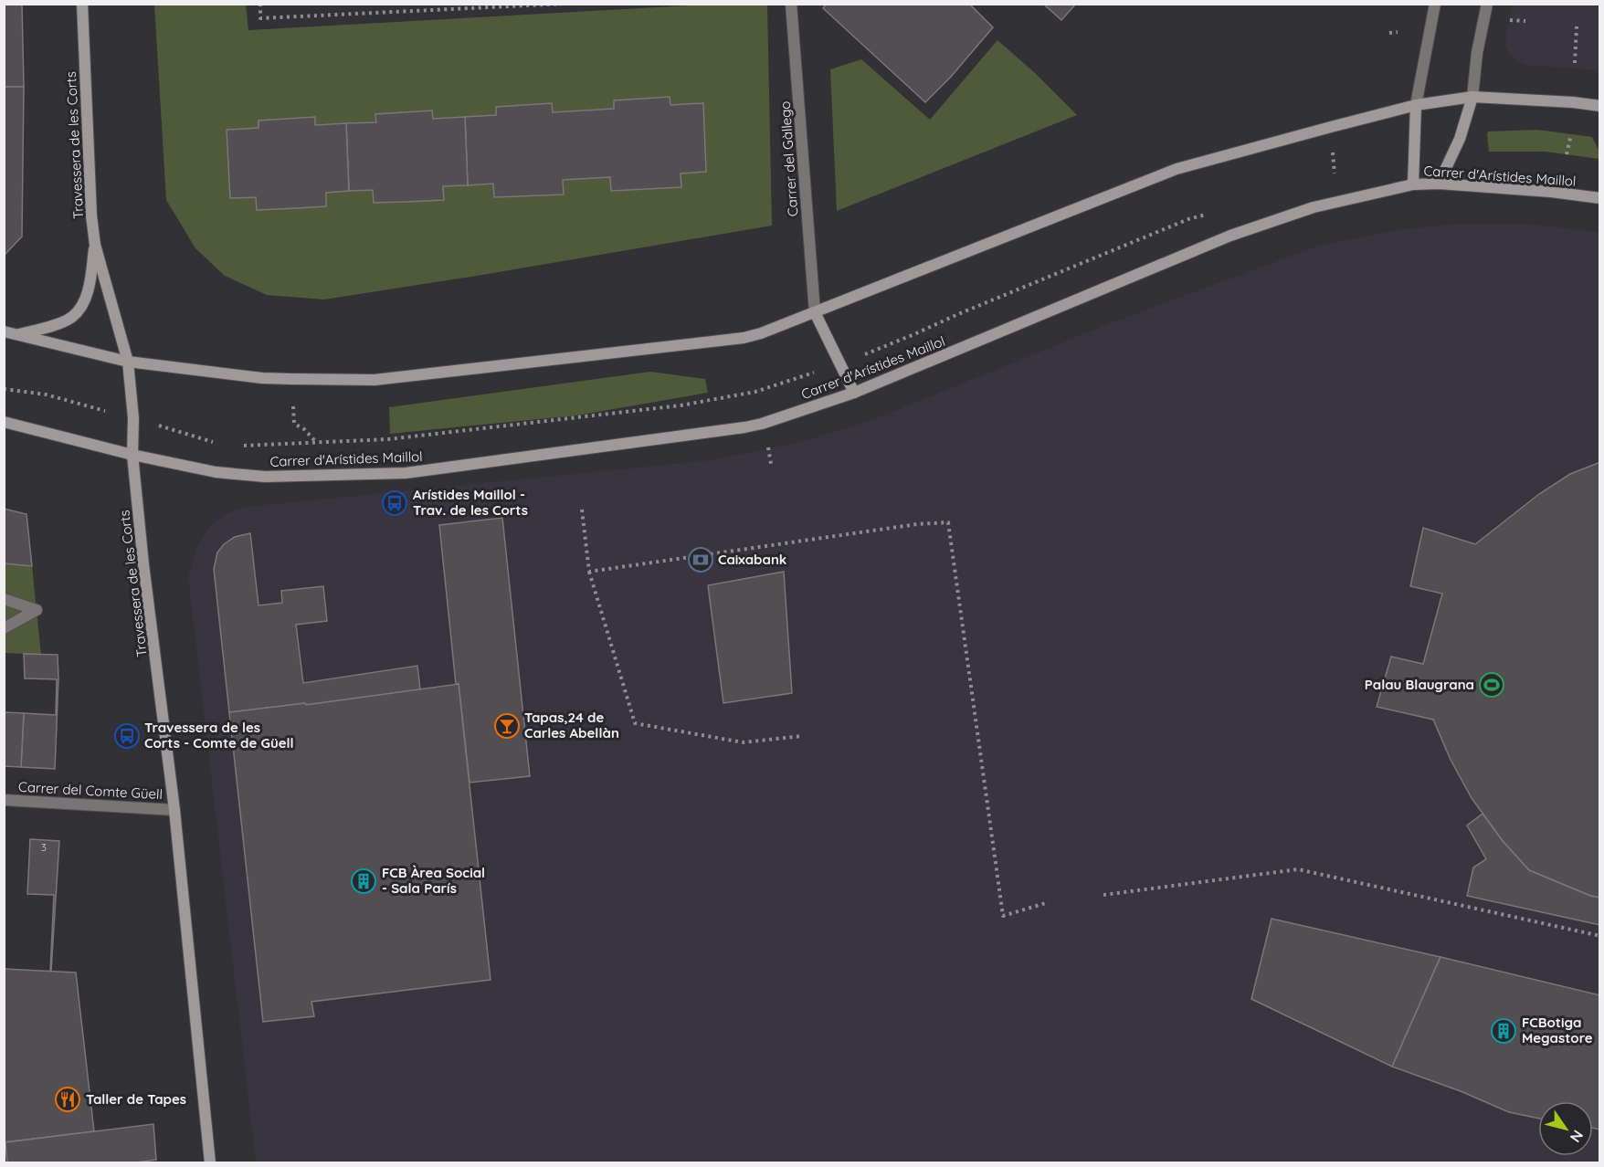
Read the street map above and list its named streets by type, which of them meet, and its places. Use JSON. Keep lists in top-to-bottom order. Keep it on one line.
{"streets":{"street":["Travessera de les Corts","Carrer del Gàllego","Carrer d'Arístides Maillol","Carrer del Comte Güell"]},"crossings":[["Travessera de les Corts","Carrer d'Arístides Maillol"],["Travessera de les Corts","Carrer del Comte Güell"]],"places":{"bus stop":["Arístides Maillol - Trav. de les Corts","Travessera de les Corts - Comte de Güell"],"bank":["Caixabank"],"sports":["Palau Blaugrana"],"bar":["Tapas,24 de Carles Abellàn"],"building":["FCB Àrea Social - Sala París","FCBotiga Megastore"],"restaurant":["Taller de Tapes"]},"house_numbers":["3"],"north":"bottom right"}
